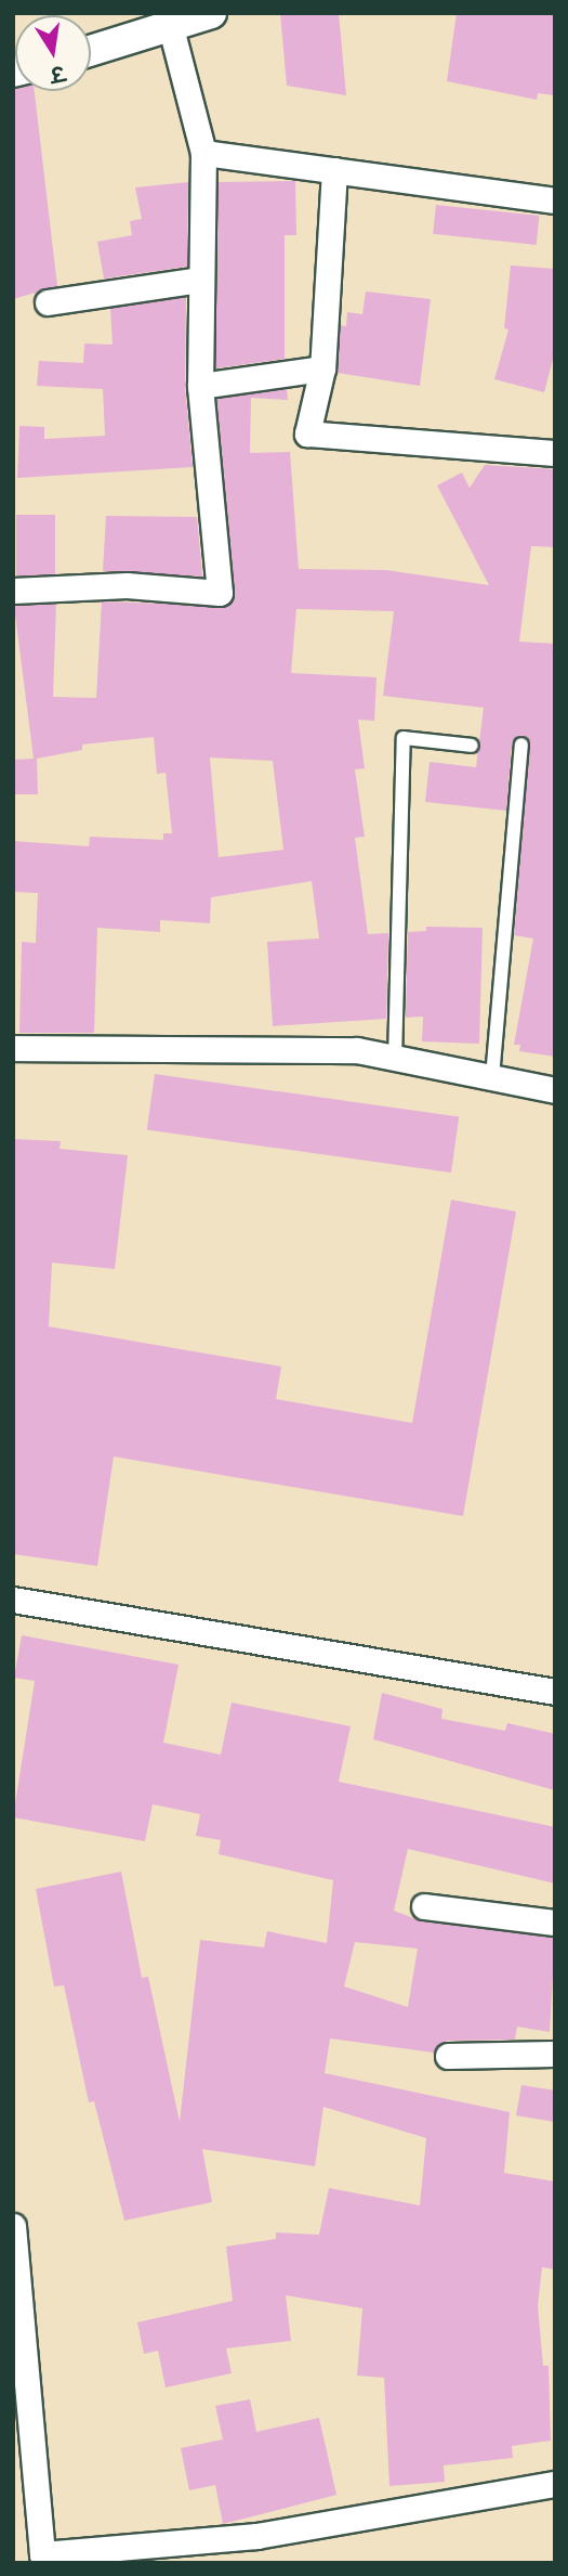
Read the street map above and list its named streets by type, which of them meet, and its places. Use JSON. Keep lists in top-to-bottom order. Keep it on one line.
{"north":"bottom"}
